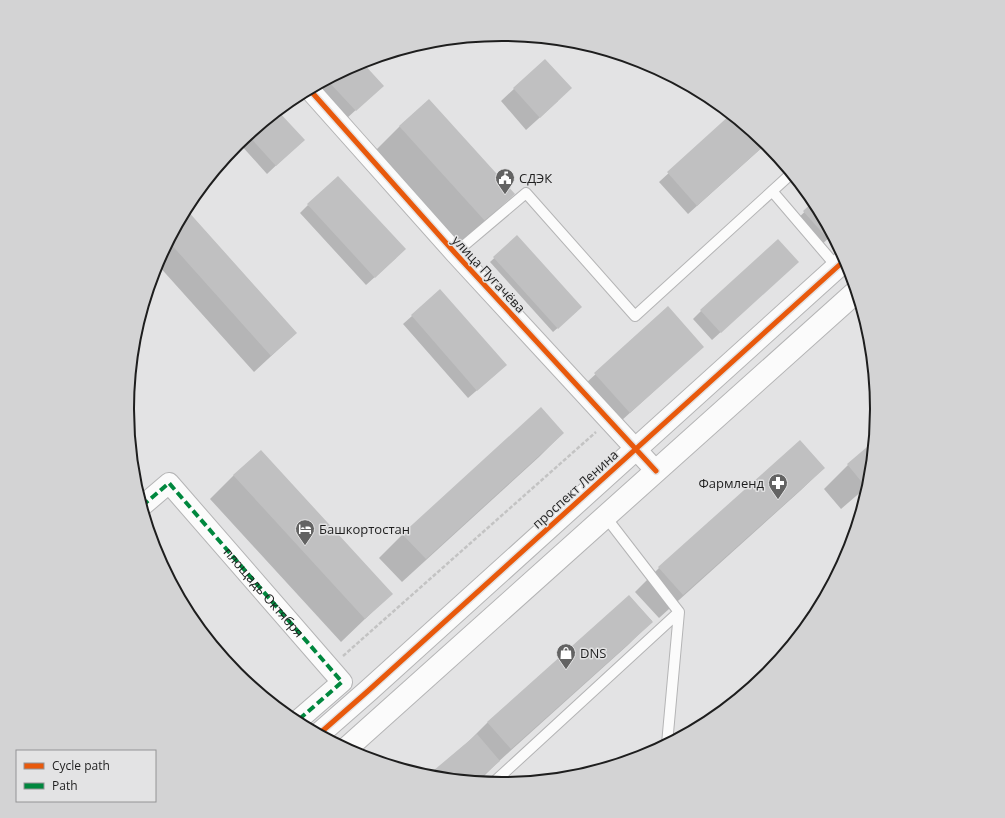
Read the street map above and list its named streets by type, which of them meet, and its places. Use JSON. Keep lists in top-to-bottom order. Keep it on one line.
{"streets":{"street":["улица Пугачёва","проспект Ленина","площадь Октября"]},"crossings":[["улица Пугачёва","проспект Ленина"]],"places":{"public building":["СДЭК"],"pharmacy":["Фармленд"],"hotel":["Башкортостан"],"shop":["DNS"]},"legend":["Cycle path","Path"]}
